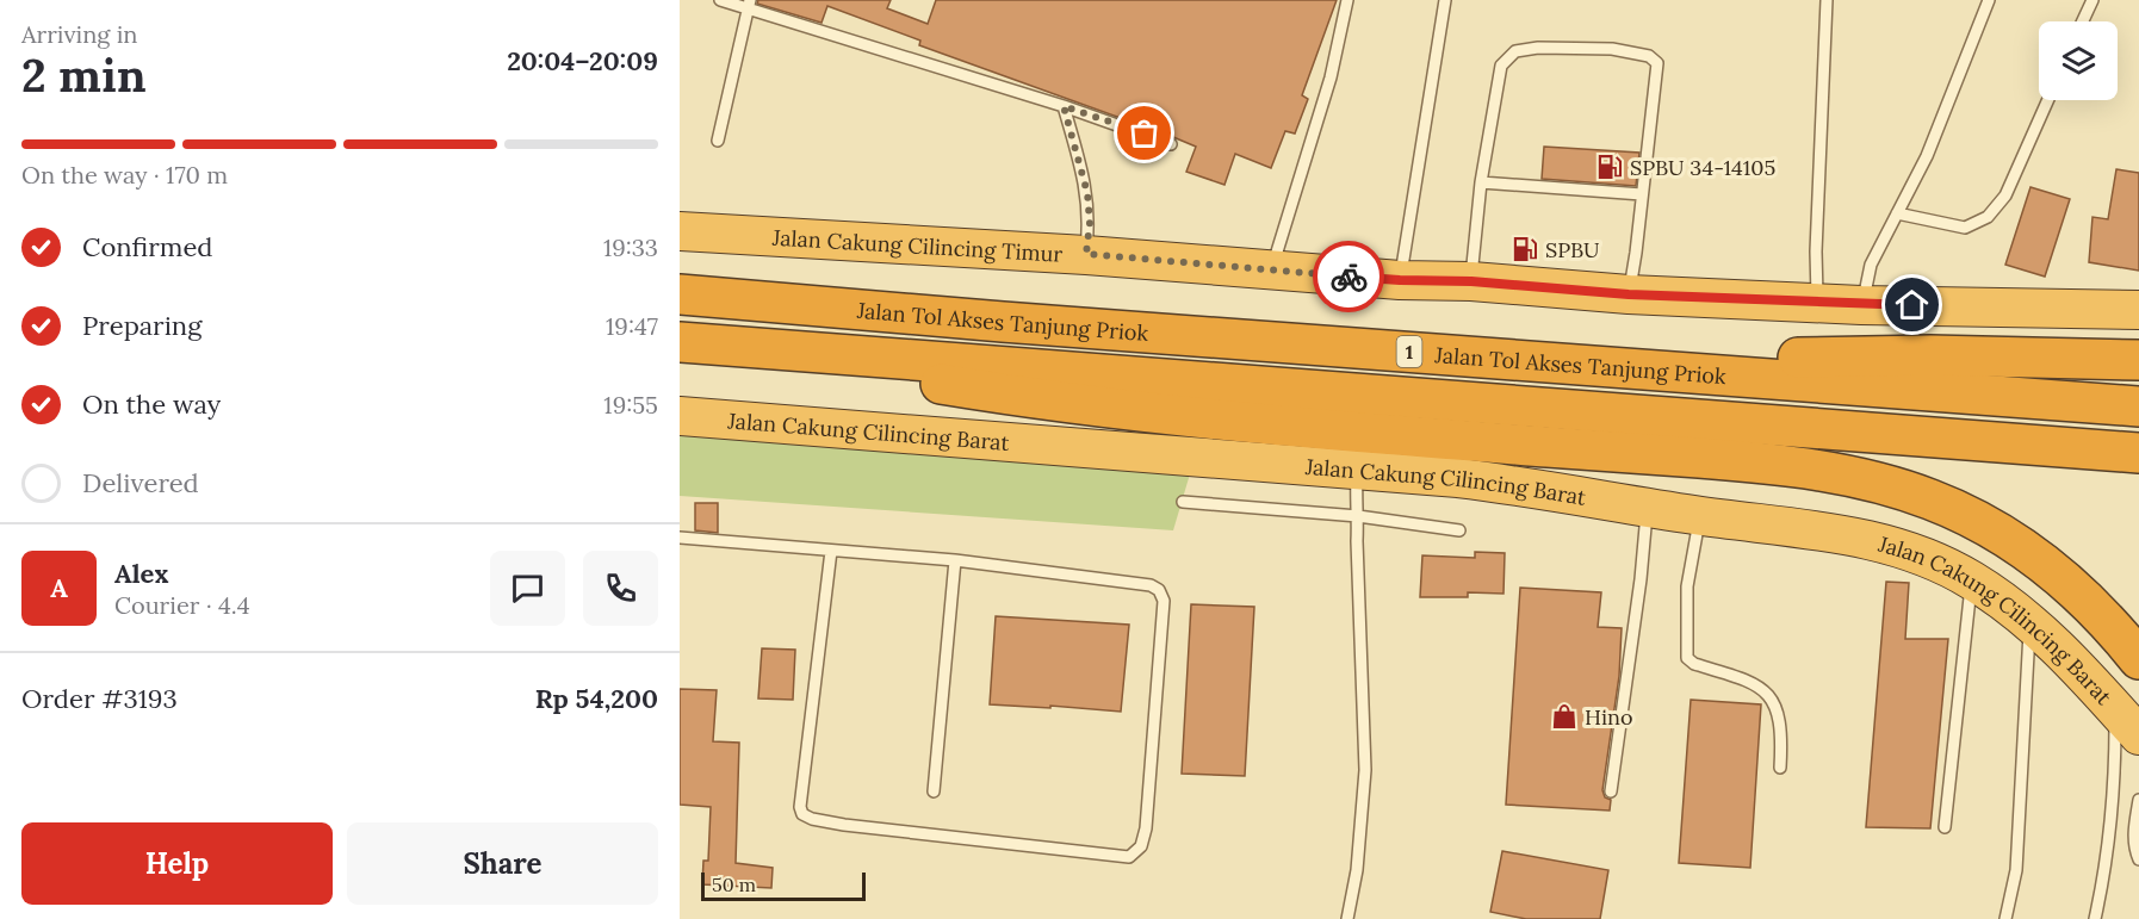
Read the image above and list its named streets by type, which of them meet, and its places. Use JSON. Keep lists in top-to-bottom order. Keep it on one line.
{"streets":{"highway":["Jalan Cakung Cilincing Timur","Jalan Tol Akses Tanjung Priok","1","Jalan Cakung Cilincing Barat"]},"places":{"fuel station":["SPBU 34-14105","SPBU"],"shop":["Hino"]},"scale_bar":"50 m","page":{"heading":["2 min","Arriving in","20:04–20:09"],"panel":["Alex","Courier · 4.4","Order #3193","Rp 54,200"],"bar":"On the way · 170 m","list":[["Confirmed","19:33"],["Preparing","19:47"],["On the way","19:55"],"Delivered"],"round":"A","buttons":["Help","Share"],"scale":"50 m"}}
